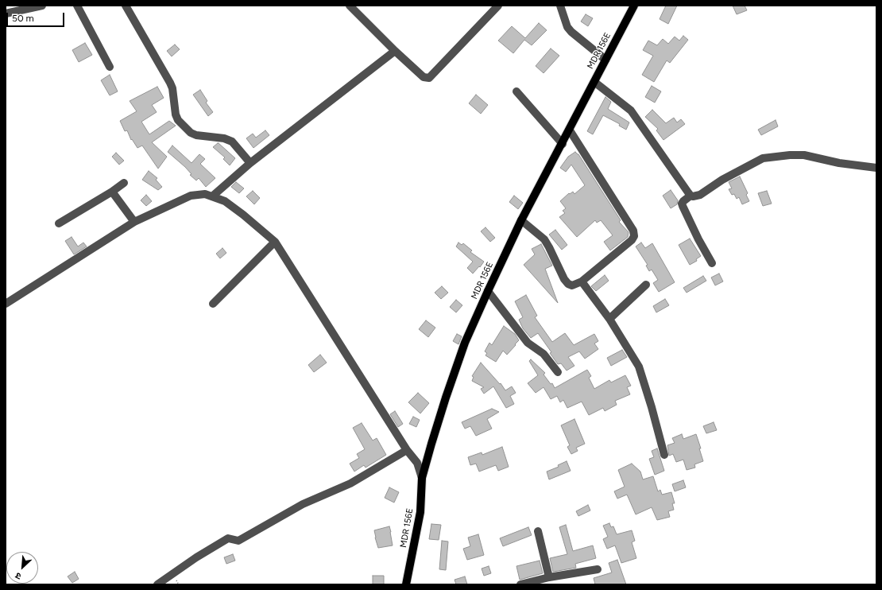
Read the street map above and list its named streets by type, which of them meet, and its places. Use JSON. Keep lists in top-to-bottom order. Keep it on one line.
{"streets":{"main road":["MDR 156E"]},"scale_bar":"50 m","north":"bottom left"}
